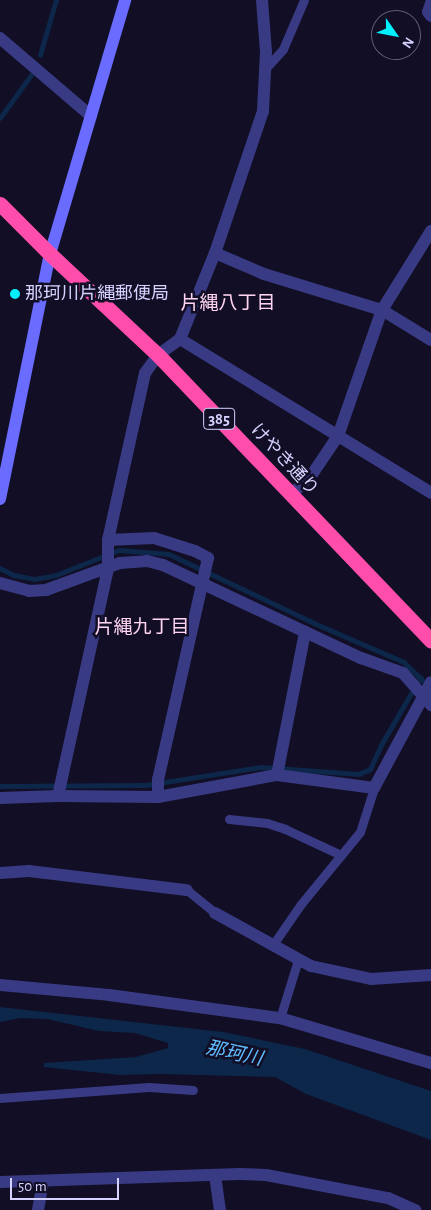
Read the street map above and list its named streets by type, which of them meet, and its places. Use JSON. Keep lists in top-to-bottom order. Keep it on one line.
{"streets":{"highway":["385","けやき通り"]},"districts":["片縄八丁目","片縄九丁目"],"water":["那珂川"],"places":["那珂川片縄郵便局"],"scale_bar":"50 m","north":"bottom right"}
